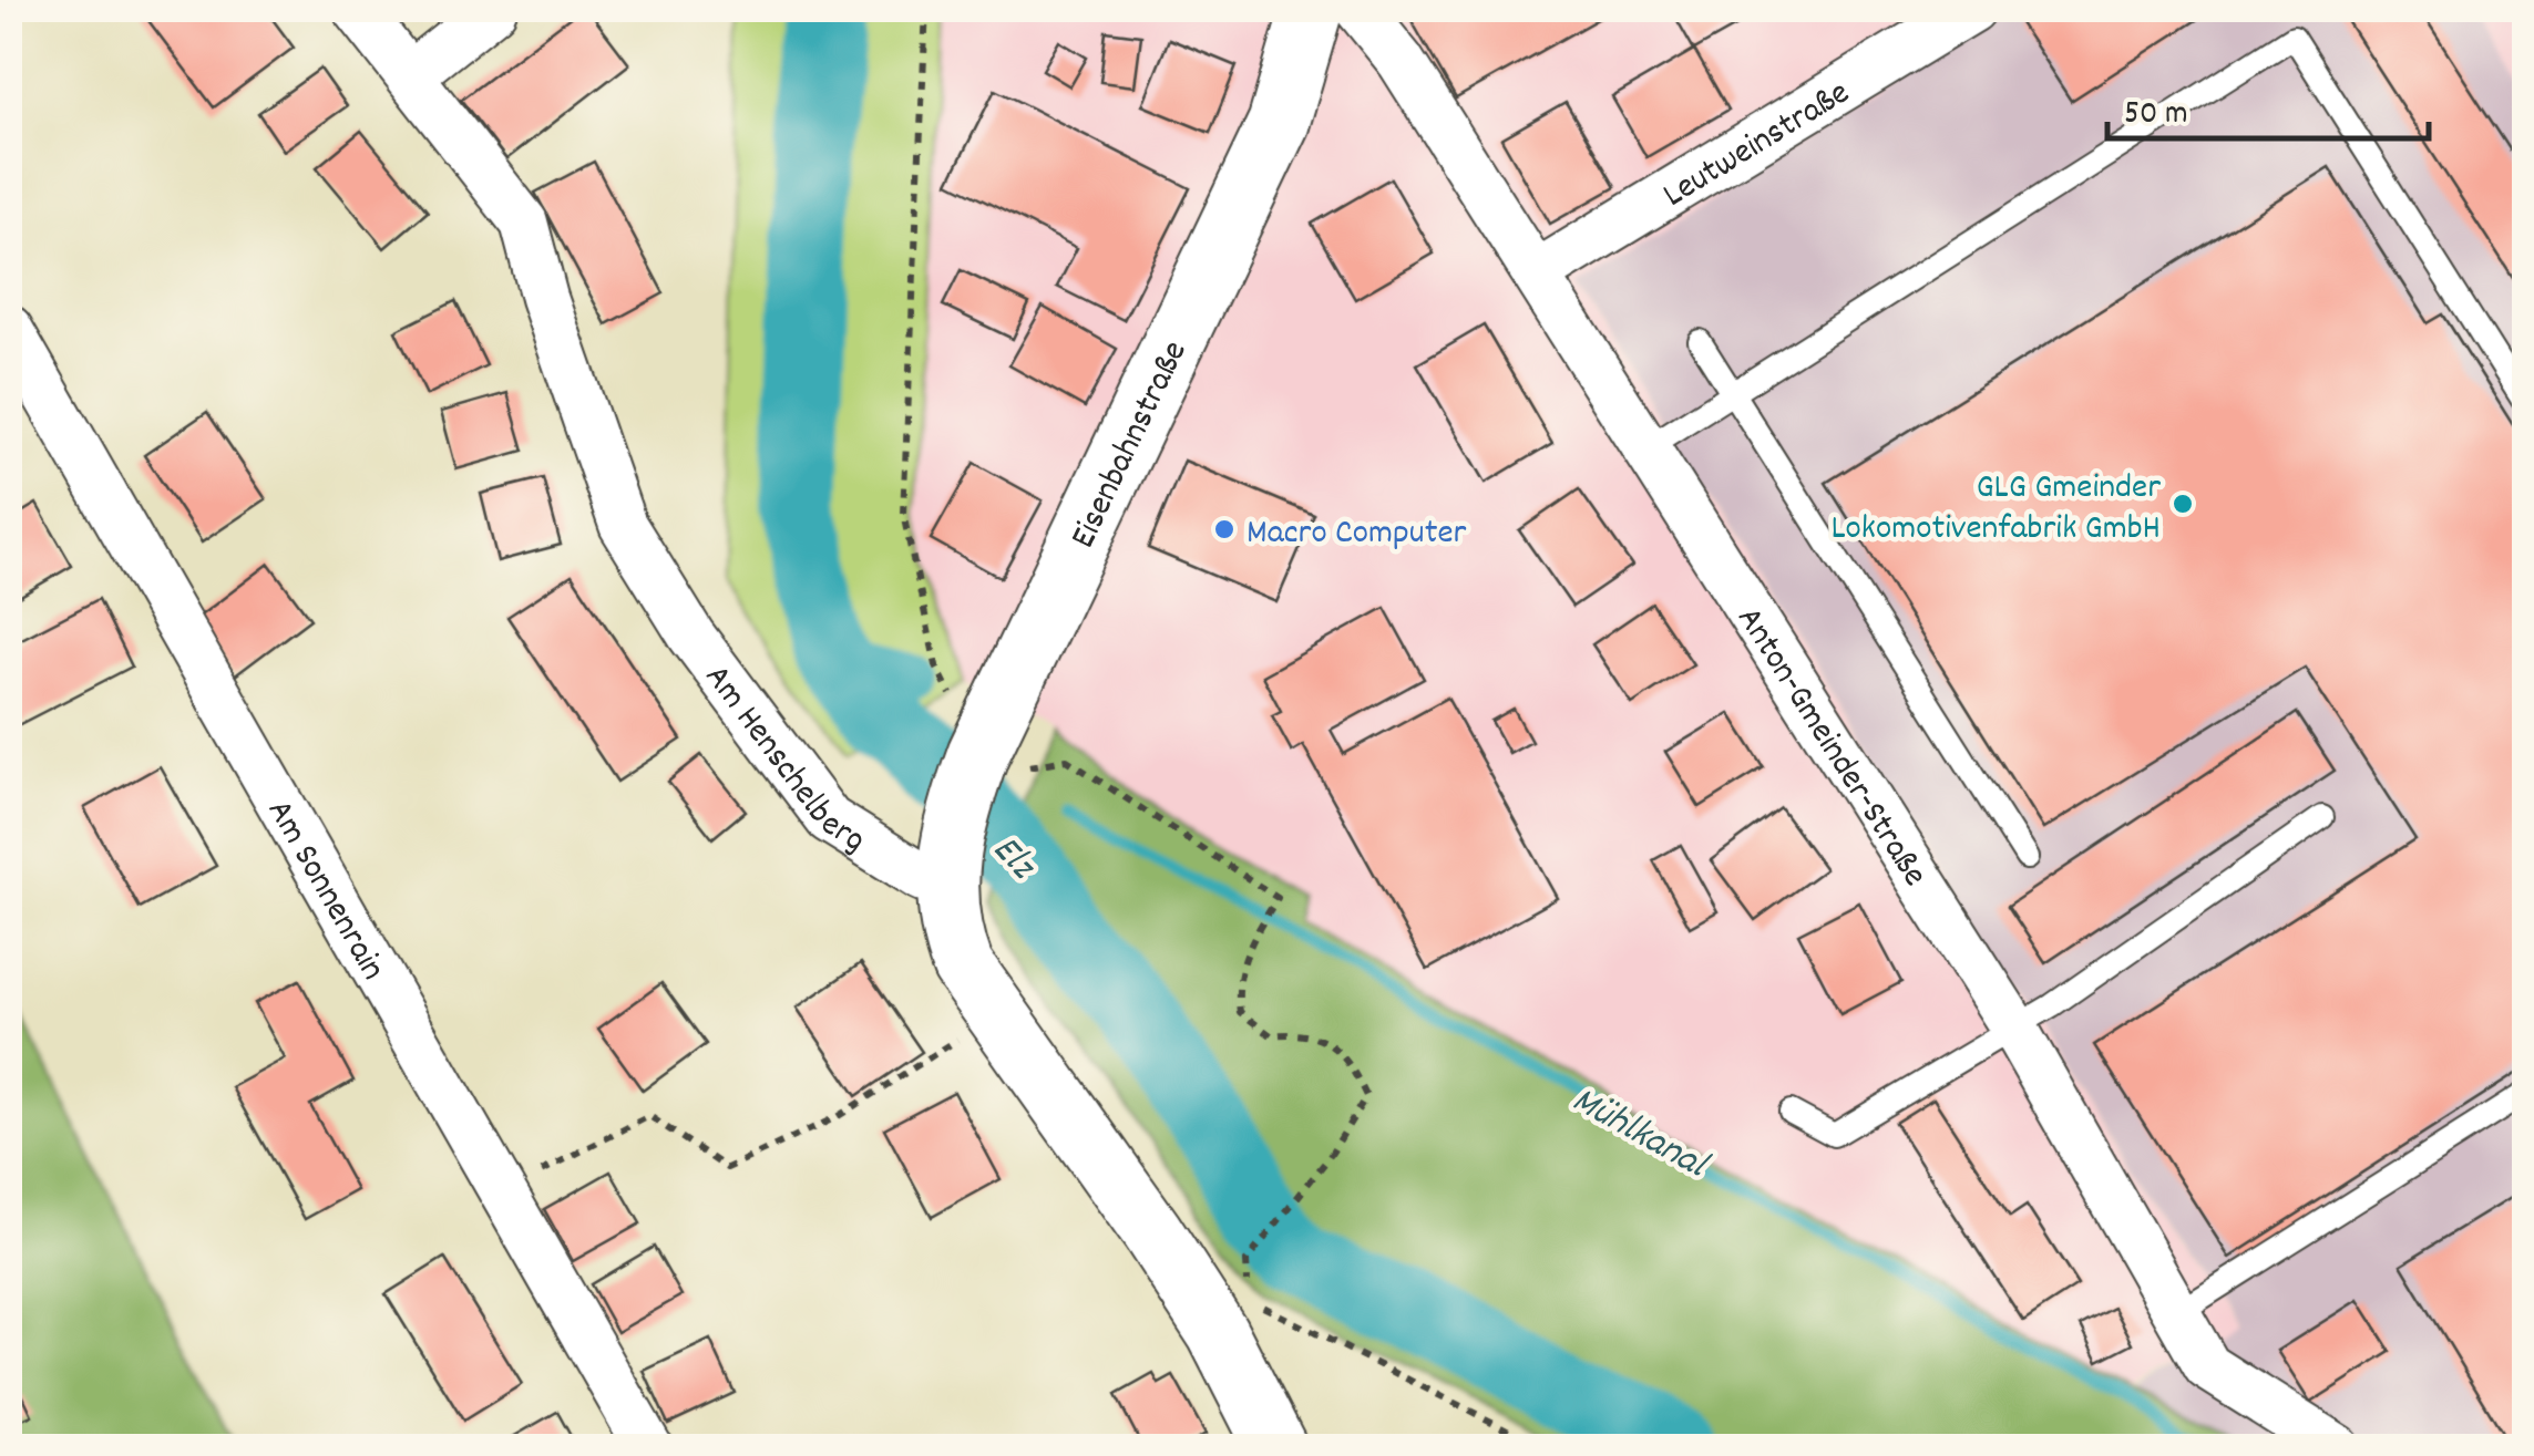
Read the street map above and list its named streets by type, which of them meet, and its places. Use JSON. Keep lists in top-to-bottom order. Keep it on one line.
{"streets":{"main road":["Eisenbahnstraße"],"street":["Leutweinstraße","Anton-Gmeinder-Straße","Am Henschelberg","Am Sonnenrain"]},"crossings":[["Leutweinstraße","Anton-Gmeinder-Straße"],["Eisenbahnstraße","Am Henschelberg"]],"water":["Elz","Mühlkanal"],"places":["GLG Gmeinder Lokomotivenfabrik GmbH","Macro Computer"],"scale_bar":"50 m"}
